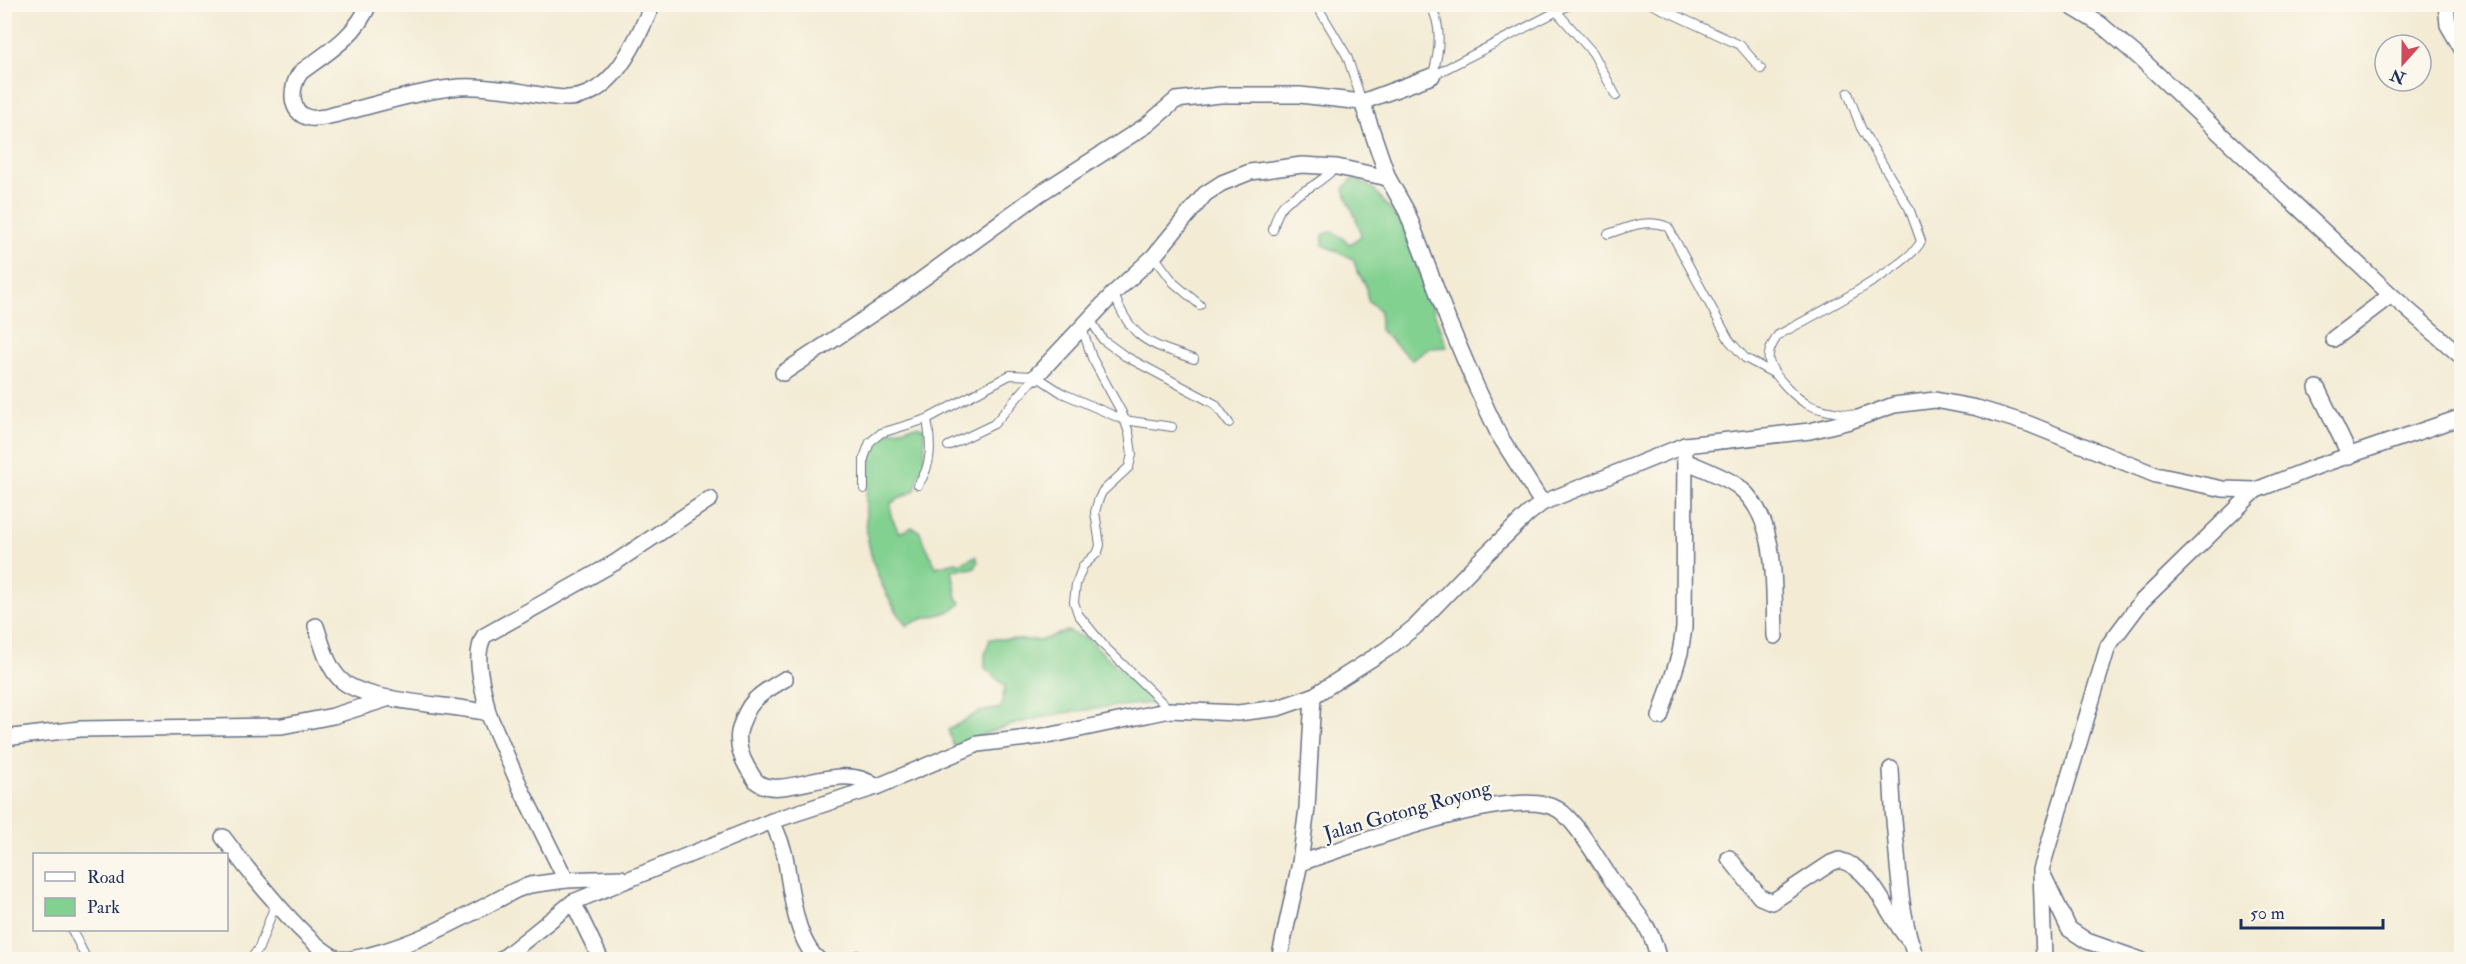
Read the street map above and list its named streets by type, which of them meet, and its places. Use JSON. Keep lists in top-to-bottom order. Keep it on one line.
{"streets":{"street":["Jalan Gotong Royong"]},"legend":["Road","Park"],"scale_bar":"50 m","north":"bottom"}
